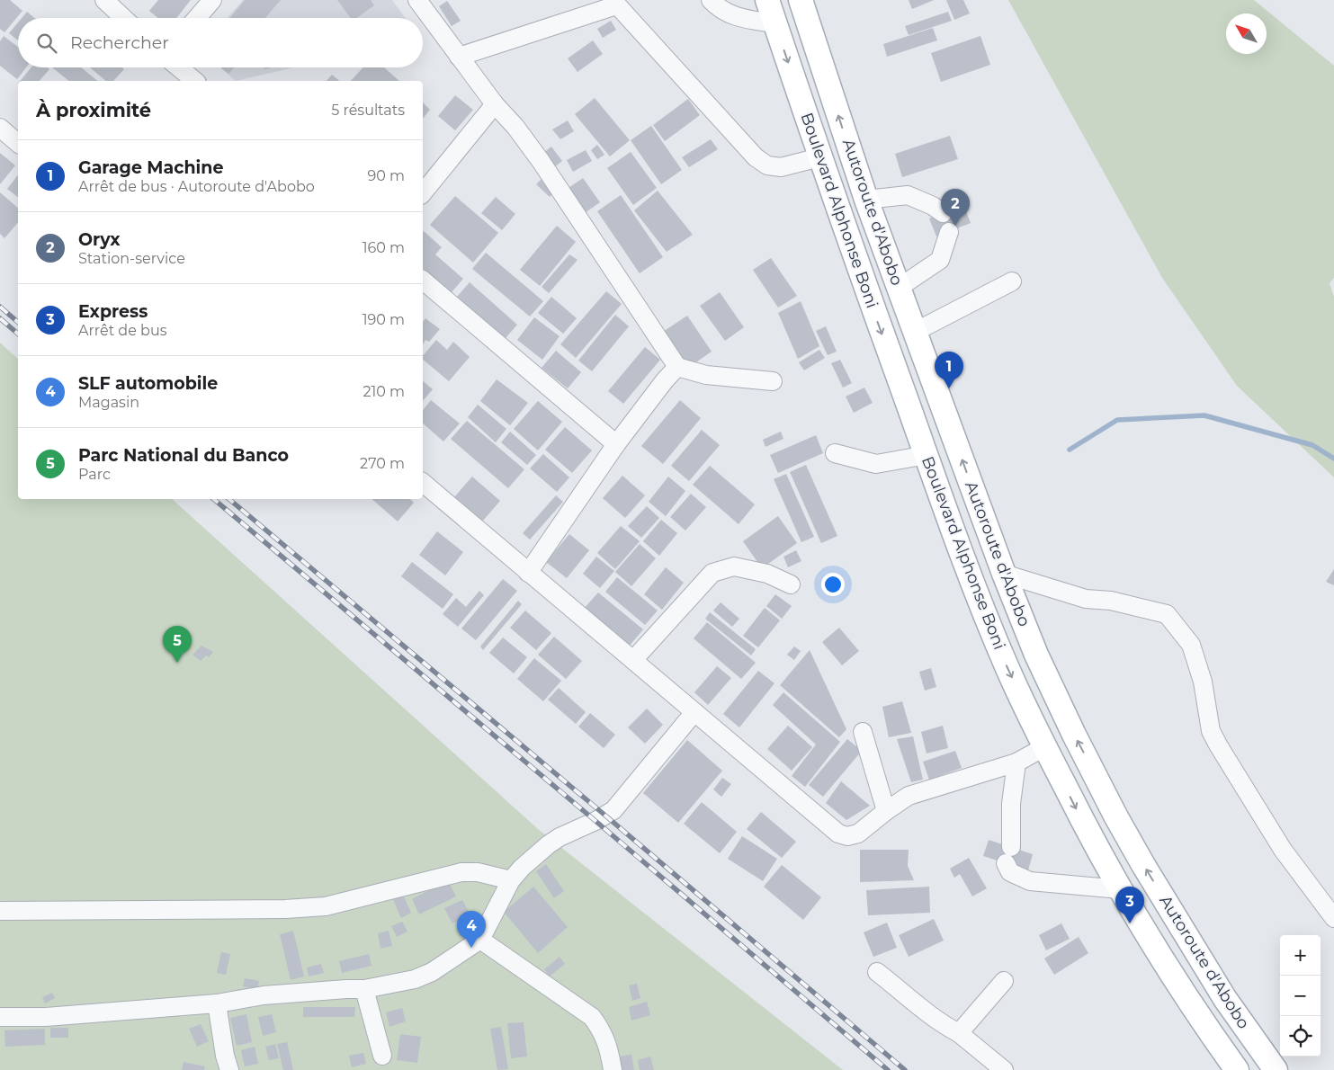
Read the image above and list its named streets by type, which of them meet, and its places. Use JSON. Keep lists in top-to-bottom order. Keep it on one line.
{"streets":{"main road":["Boulevard Alphonse Boni","Autoroute d'Abobo"]},"one_way":["Boulevard Alphonse Boni","Autoroute d'Abobo"],"north":"top left","page":{"search":"Rechercher","heading":["À proximité","5 résultats"],"list":[{"mark":"1","name":"Garage Machine","note":"Arrêt de bus · Autoroute d'Abobo","value":"90 m"},{"mark":"2","name":"Oryx","note":"Station-service","value":"160 m"},{"mark":"3","name":"Express","note":"Arrêt de bus","value":"190 m"},{"mark":"4","name":"SLF automobile","note":"Magasin","value":"210 m"},{"mark":"5","name":"Parc National du Banco","note":"Parc","value":"270 m"}],"pins":["2","1","5","3","4"],"map_buttons":["+","−"]}}
